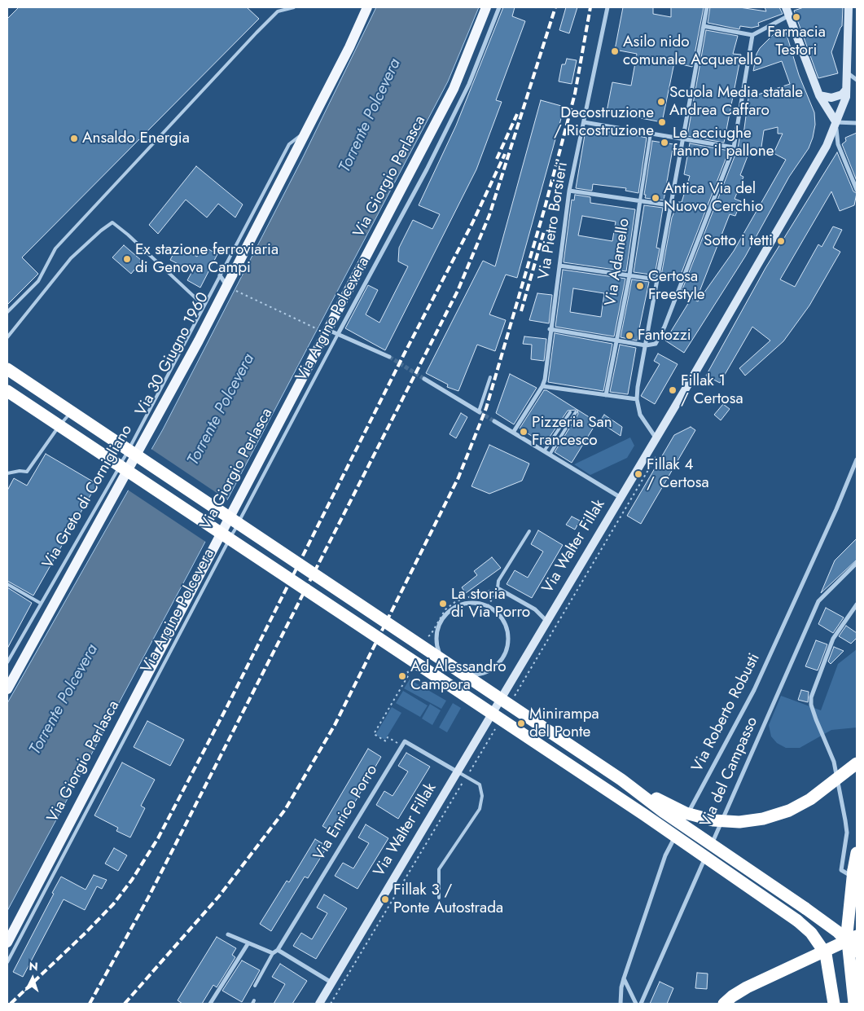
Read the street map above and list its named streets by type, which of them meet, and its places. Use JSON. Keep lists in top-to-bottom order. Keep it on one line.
{"streets":{"main road":["Via Giorgio Perlasca","Via 30 Giugno 1960","Via Walter Fillak"],"street":["Via Pietro Borsieri","Via Adamello","Via Argine Polcevera","Via Roberto Robusti","Via del Campasso","Via Enrico Porro"],"lane":["Via Greto di Cornigliano"]},"crossings":[["Via 30 Giugno 1960","Via Greto di Cornigliano"],["Via Walter Fillak","Via Enrico Porro"]],"water":["Torrente Polcevera"],"places":["Farmacia Testori","Asilo nido comunale Acquerello","Scuola Media statale Andrea Caffaro","Decostruzione / Ricostruzione","Ansaldo Energia","Le acciughe fanno il pallone","Antica Via del Nuovo Cerchio","Sotto i tetti","Ex stazione ferroviaria di Genova Campi","Certosa Freestyle","Fantozzi","Fillak 1 / Certosa","Pizzeria San Francesco","Fillak 4 / Certosa","La storia di Via Porro","Ad Alessandro Campora","Minirampa del Ponte","Fillak 3 / Ponte Autostrada"],"north":"top"}
